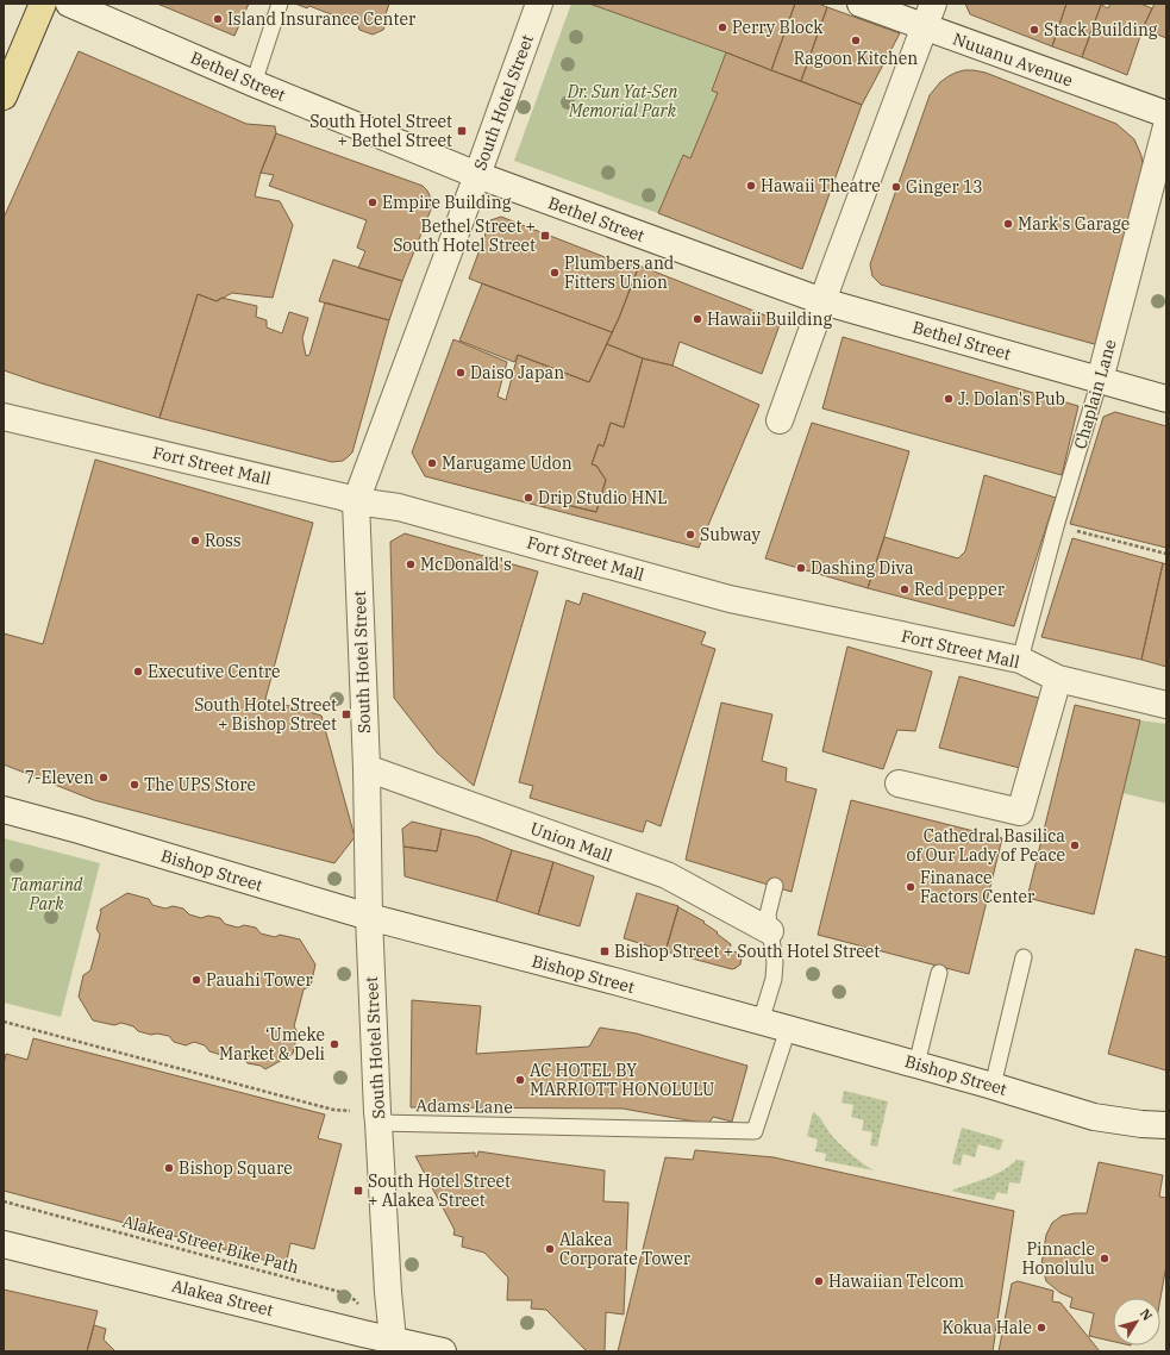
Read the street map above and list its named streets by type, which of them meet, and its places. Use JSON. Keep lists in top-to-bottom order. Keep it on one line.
{"streets":{"street":["Nuuanu Avenue","Bethel Street","South Hotel Street","Chaplain Lane","Fort Street Mall","Union Mall","Bishop Street","Alakea Street"],"lane":["Adams Lane"],"path":["Alakea Street Bike Path"]},"crossings":[["Bethel Street","South Hotel Street"],["Bethel Street","Chaplain Lane"],["South Hotel Street","Fort Street Mall"],["South Hotel Street","Union Mall"],["South Hotel Street","Bishop Street"],["South Hotel Street","Adams Lane"],["South Hotel Street","Alakea Street"],["Chaplain Lane","Fort Street Mall"],["Bishop Street","Adams Lane"]],"parks":["Dr. Sun Yat-Sen Memorial Park","Tamarind Park"],"places":{"other":["Island Insurance Center","Perry Block","Stack Building","Ragoon Kitchen","Hawaii Theatre","Ginger 13","Empire Building","Mark's Garage","Plumbers and Fitters Union","Hawaii Building","Daiso Japan","J. Dolan's Pub","Marugame Udon","Drip Studio HNL","Subway","Ross","McDonald's","Dashing Diva","Red pepper","Executive Centre","7-Eleven","The UPS Store","Cathedral Basilica of Our Lady of Peace","Finanace Factors Center","Pauahi Tower","‘Umeke Market & Deli","AC HOTEL BY MARRIOTT HONOLULU","Bishop Square","Alakea Corporate Tower","Pinnacle Honolulu","Hawaiian Telcom","Kokua Hale"],"transit":["South Hotel Street + Bethel Street","Bethel Street + South Hotel Street","South Hotel Street + Bishop Street","Bishop Street + South Hotel Street","South Hotel Street + Alakea Street"]},"north":"top right"}
